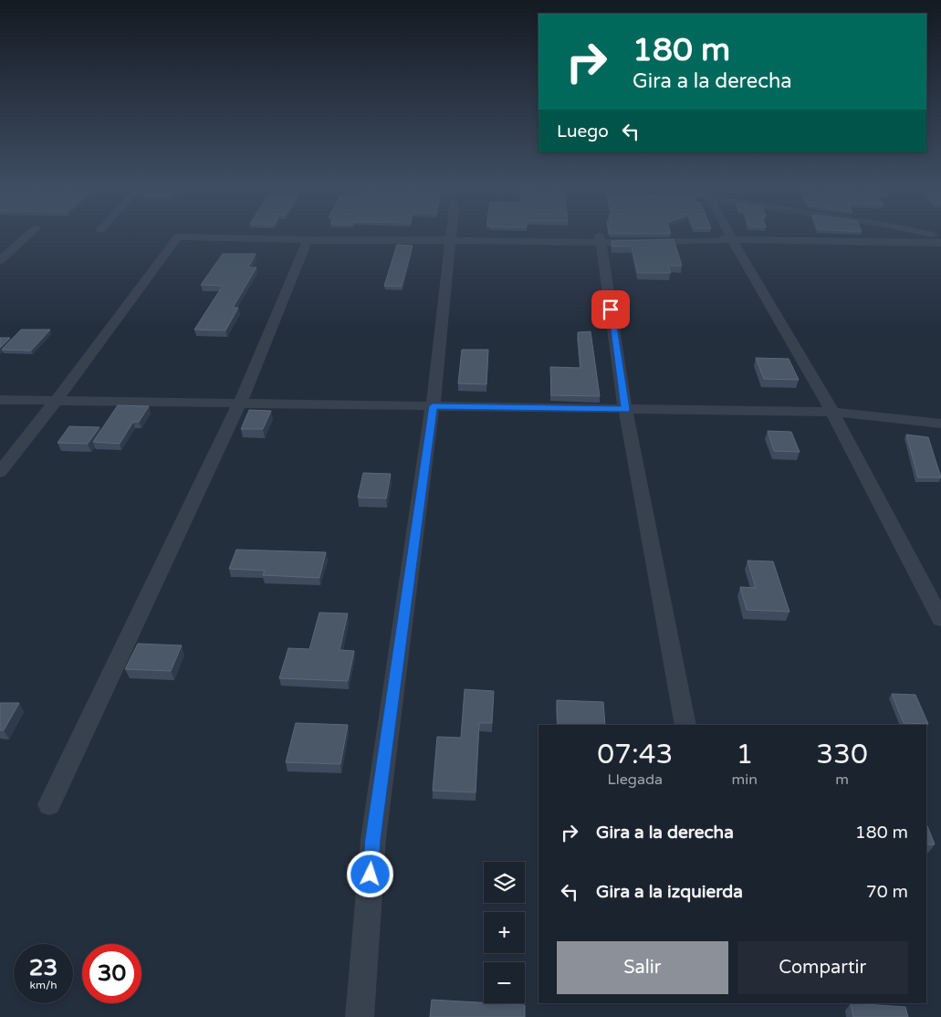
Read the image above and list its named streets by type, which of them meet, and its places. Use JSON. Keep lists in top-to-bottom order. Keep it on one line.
{"page":{"turn":["180 m","Gira a la derecha"],"then":"Luego","eta":["07:43","Llegada","1","min","330","m"],"list":[{"name":"Gira a la derecha","value":"180 m"},{"name":"Gira a la izquierda","value":"70 m"}],"map_buttons":["+","−"],"buttons":["Salir","Compartir"],"speed":"23 km/h","limit":"30"}}
